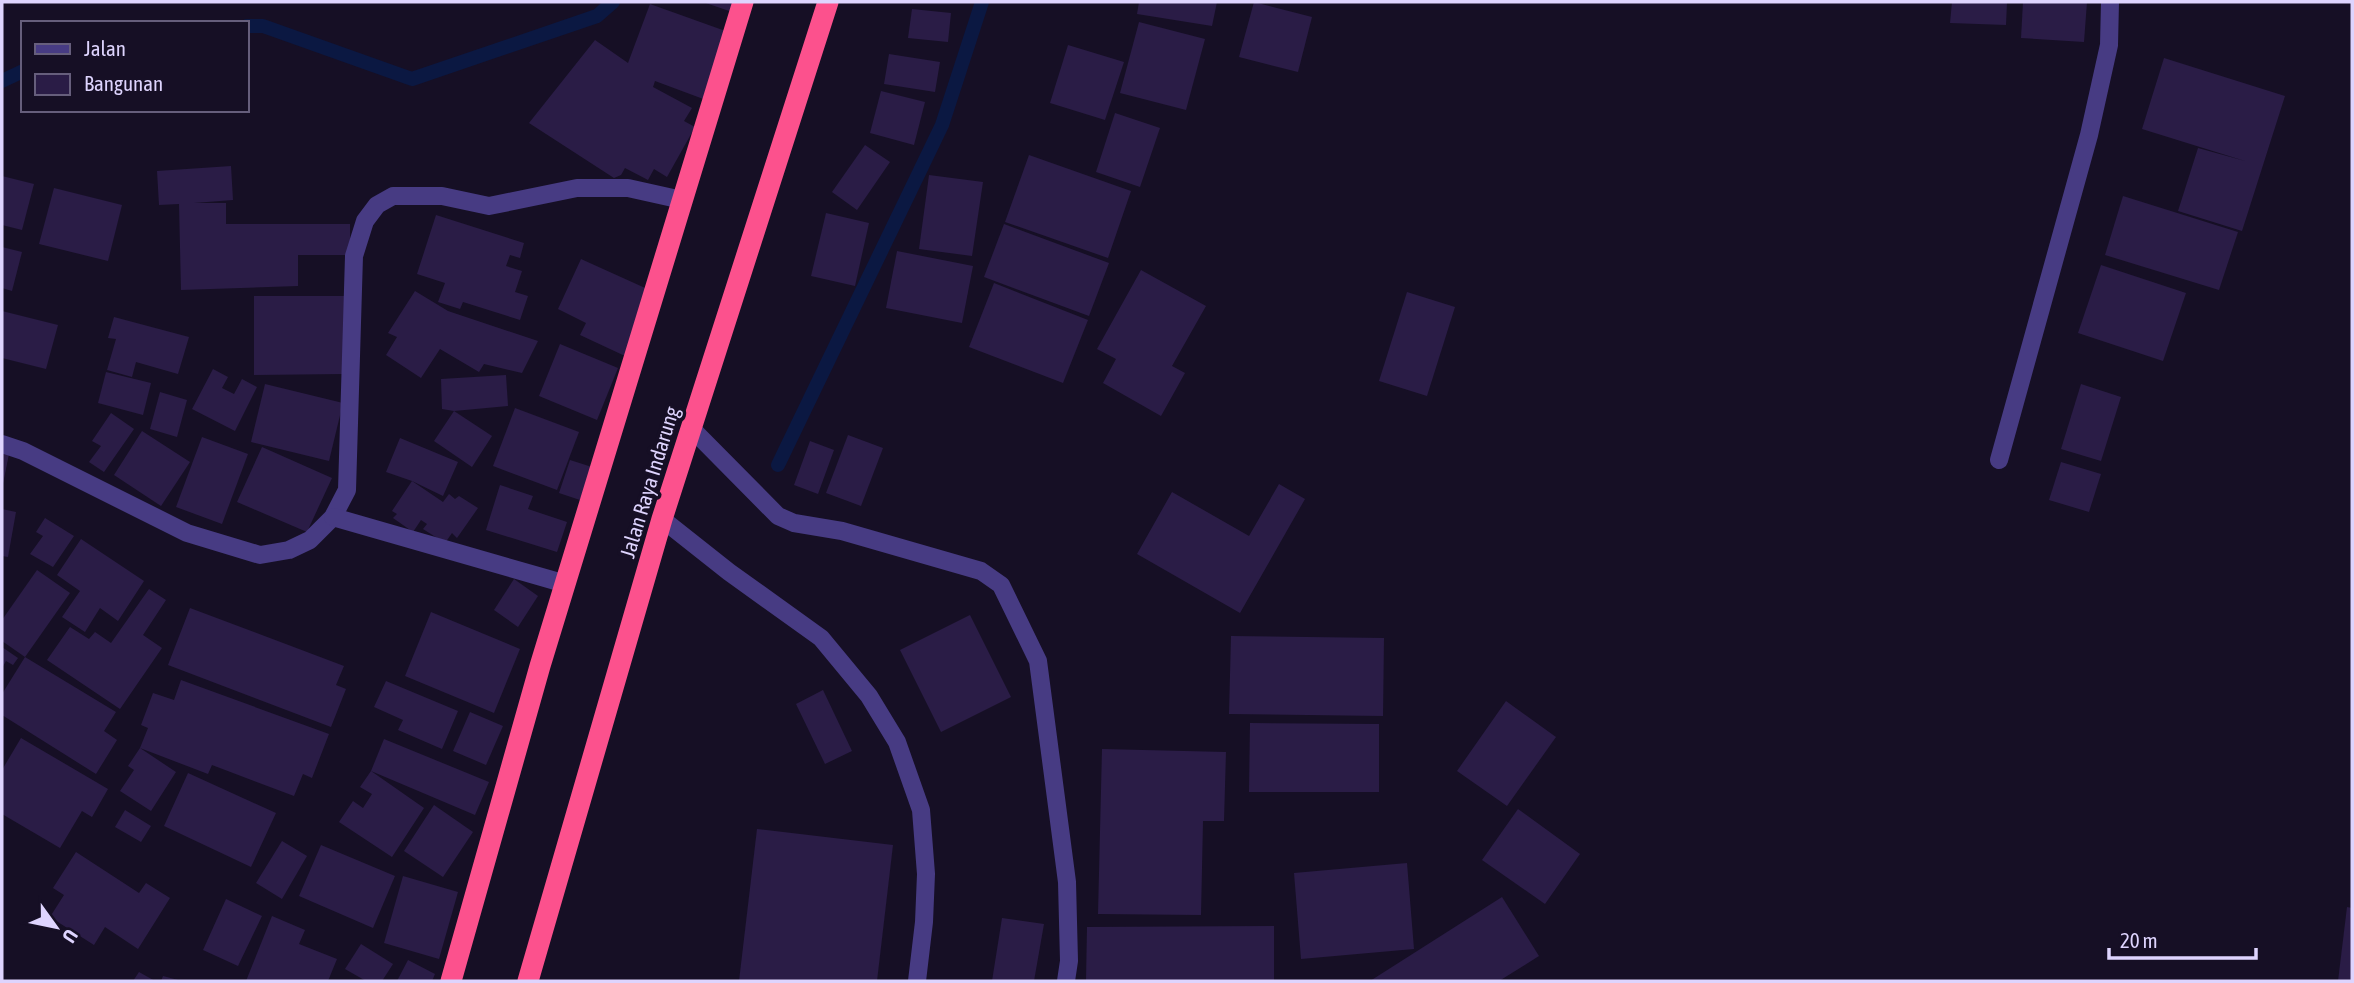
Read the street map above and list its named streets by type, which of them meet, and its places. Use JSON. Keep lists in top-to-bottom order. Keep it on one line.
{"streets":{"highway":["Jalan Raya Indarung"]},"legend":["Jalan","Bangunan"],"scale_bar":"20 m","north":"bottom right"}
